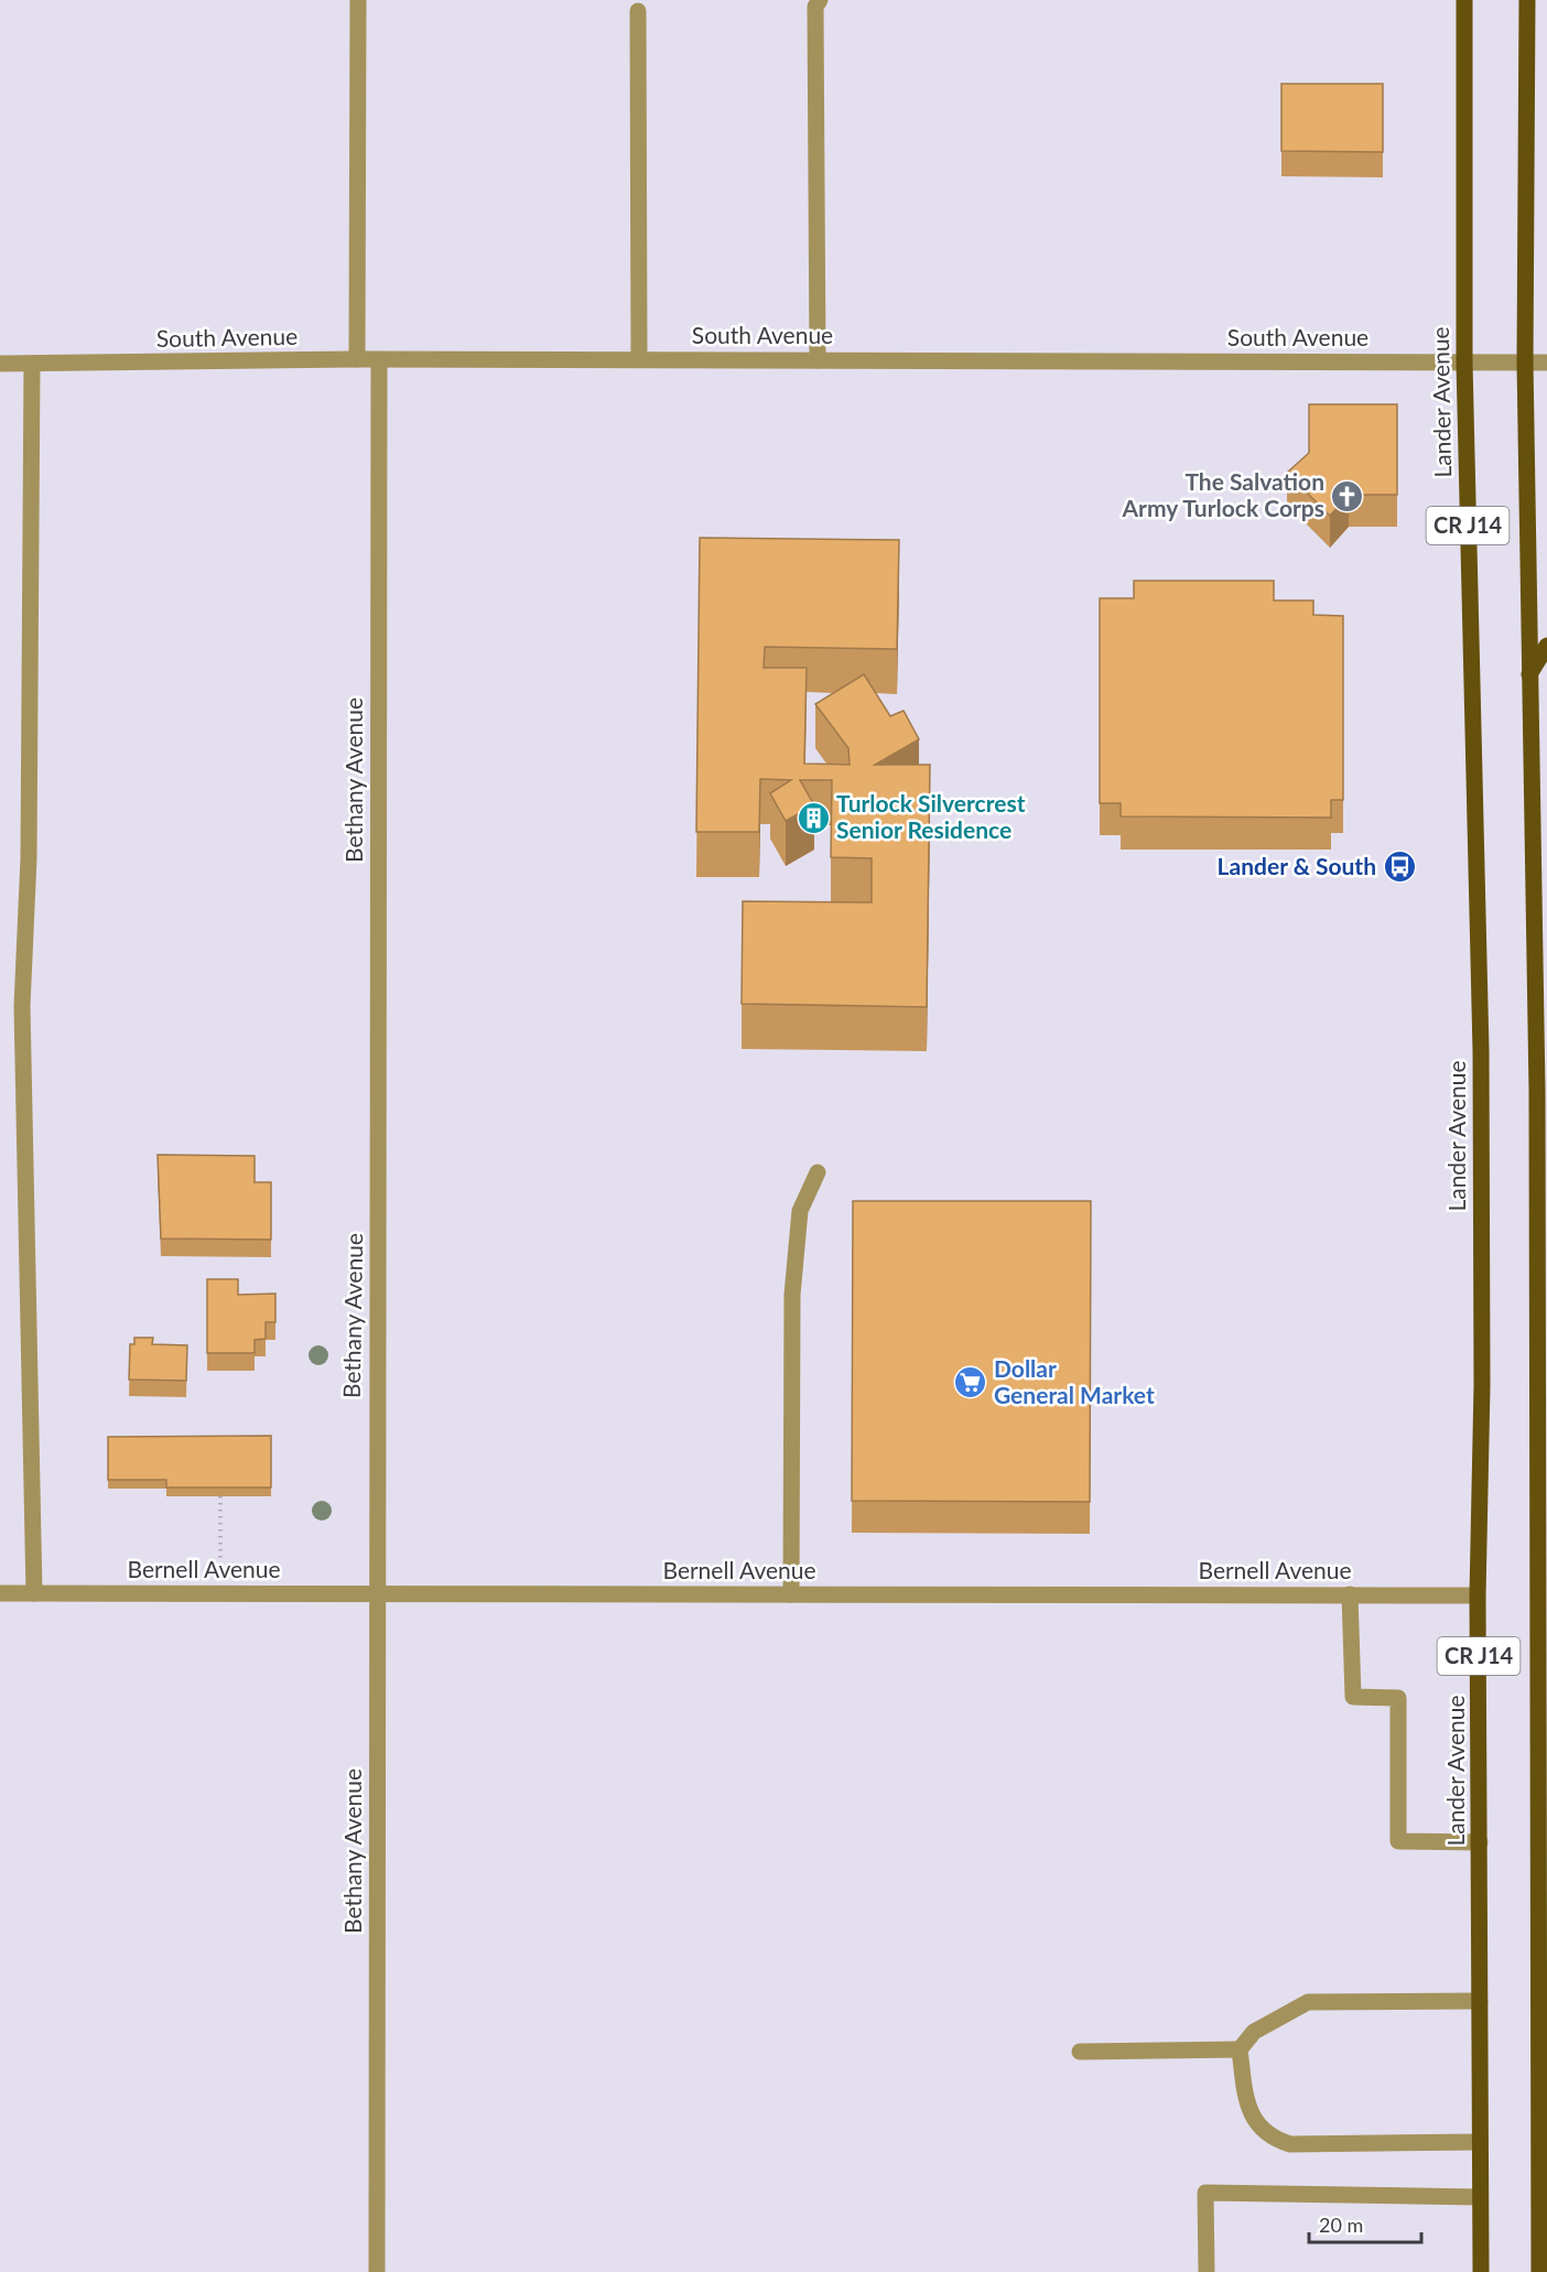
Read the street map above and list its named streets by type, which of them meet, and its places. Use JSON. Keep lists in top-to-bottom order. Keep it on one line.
{"streets":{"main road":["Lander Avenue","CR J14"],"street":["South Avenue","Bethany Avenue","Bernell Avenue"]},"crossings":[["South Avenue","Lander Avenue"],["South Avenue","CR J14"],["South Avenue","Bethany Avenue"],["Lander Avenue","Bernell Avenue"],["Bethany Avenue","Bernell Avenue"]],"places":{"church":["The Salvation Army Turlock Corps"],"building":["Turlock Silvercrest Senior Residence"],"bus stop":["Lander & South"],"supermarket":["Dollar General Market"]},"scale_bar":"20 m"}
